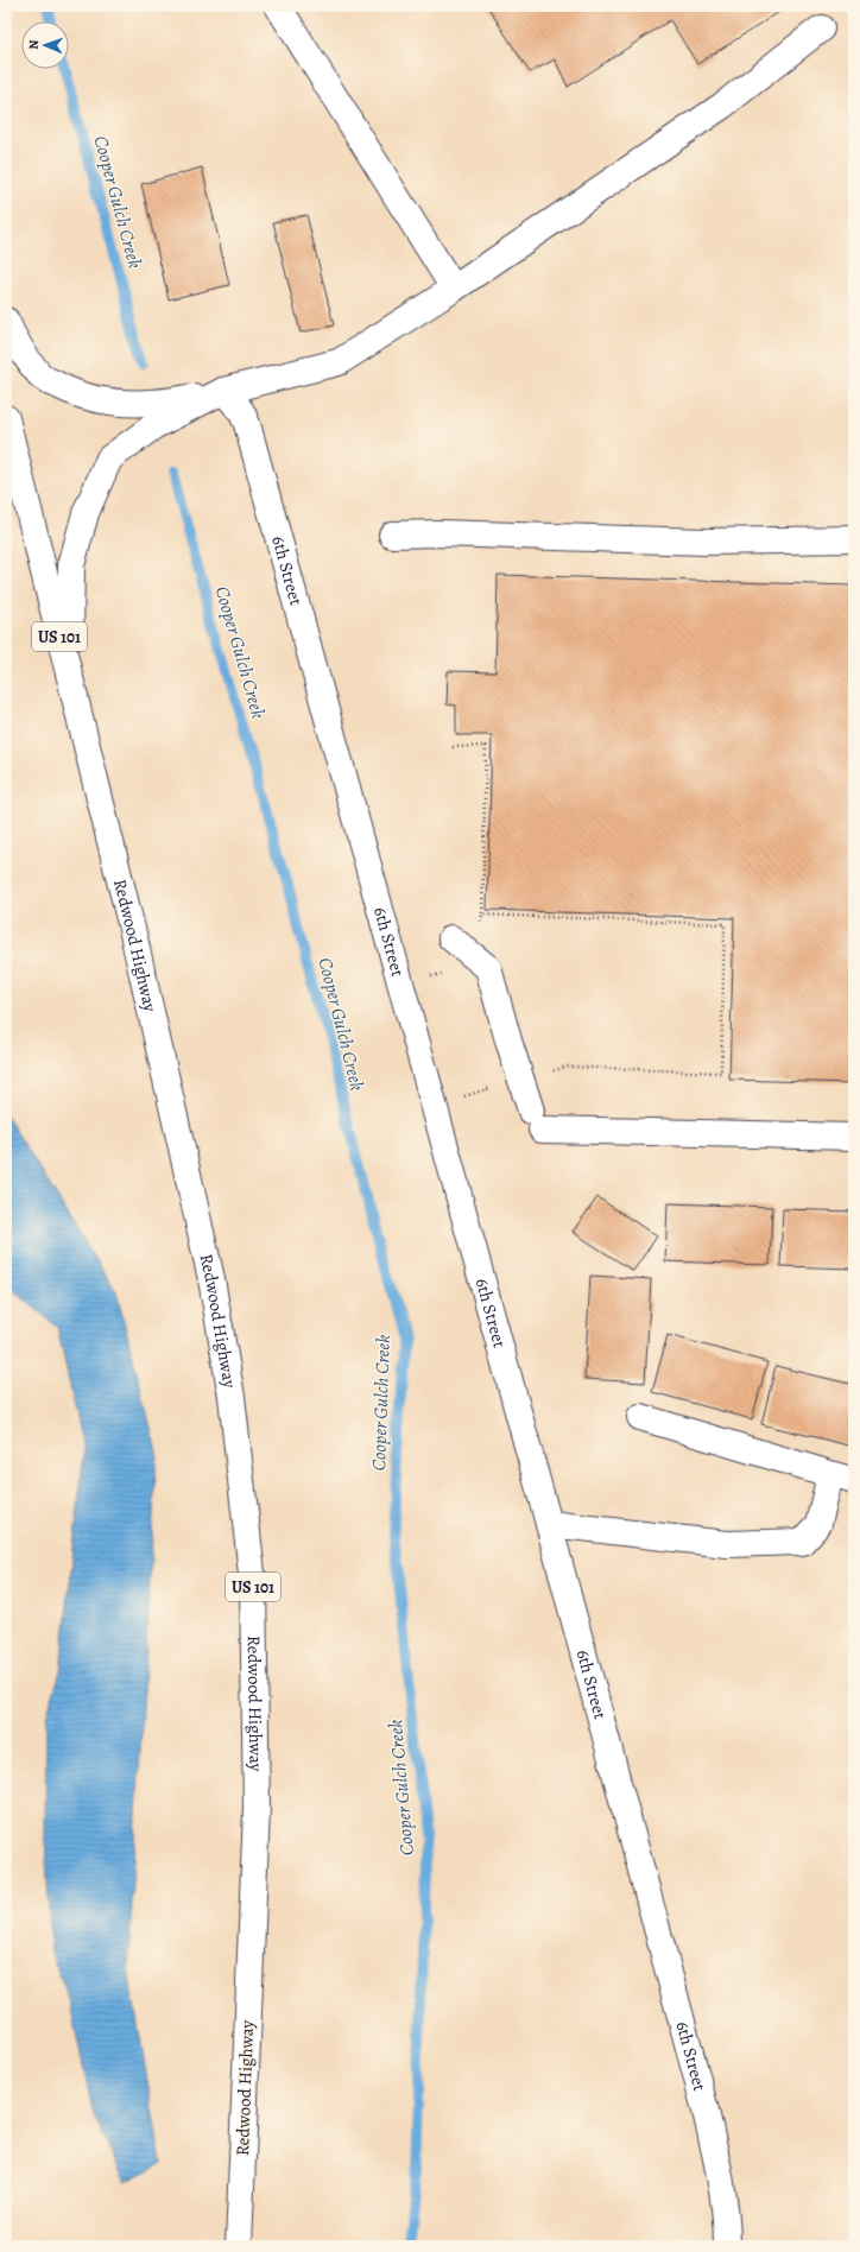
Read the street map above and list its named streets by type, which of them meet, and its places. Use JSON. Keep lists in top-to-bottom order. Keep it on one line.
{"streets":{"main road":["6th Street","US 101","Redwood Highway"]},"water":["Cooper Gulch Creek"],"north":"left"}
